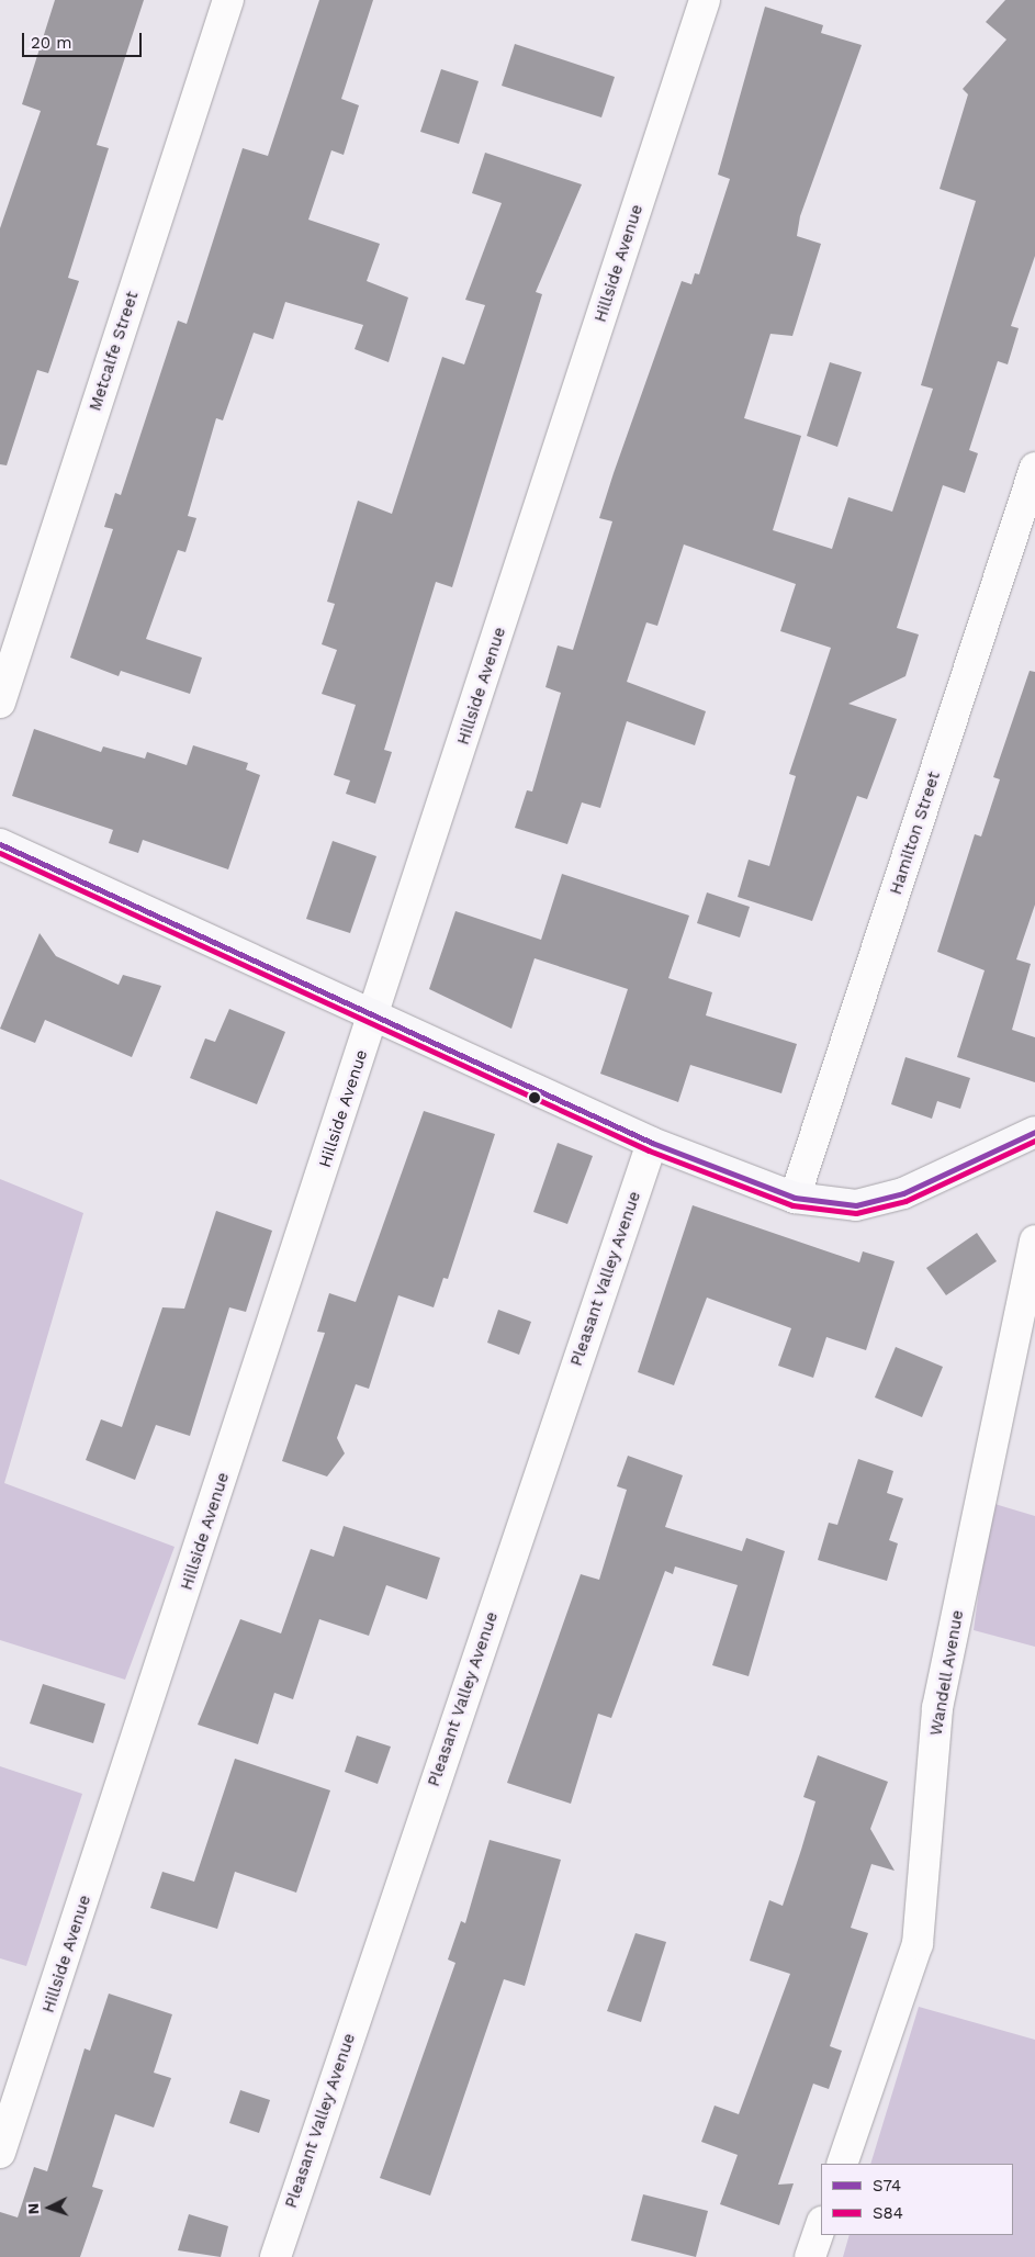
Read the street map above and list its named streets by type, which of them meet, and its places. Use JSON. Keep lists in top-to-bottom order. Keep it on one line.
{"streets":{"street":["Hillside Avenue","Metcalfe Street","Hamilton Street","Pleasant Valley Avenue","Wandell Avenue"]},"lines":["transit line S74","transit line S84"],"legend":["S74","S84"],"scale_bar":"20 m","north":"left"}
